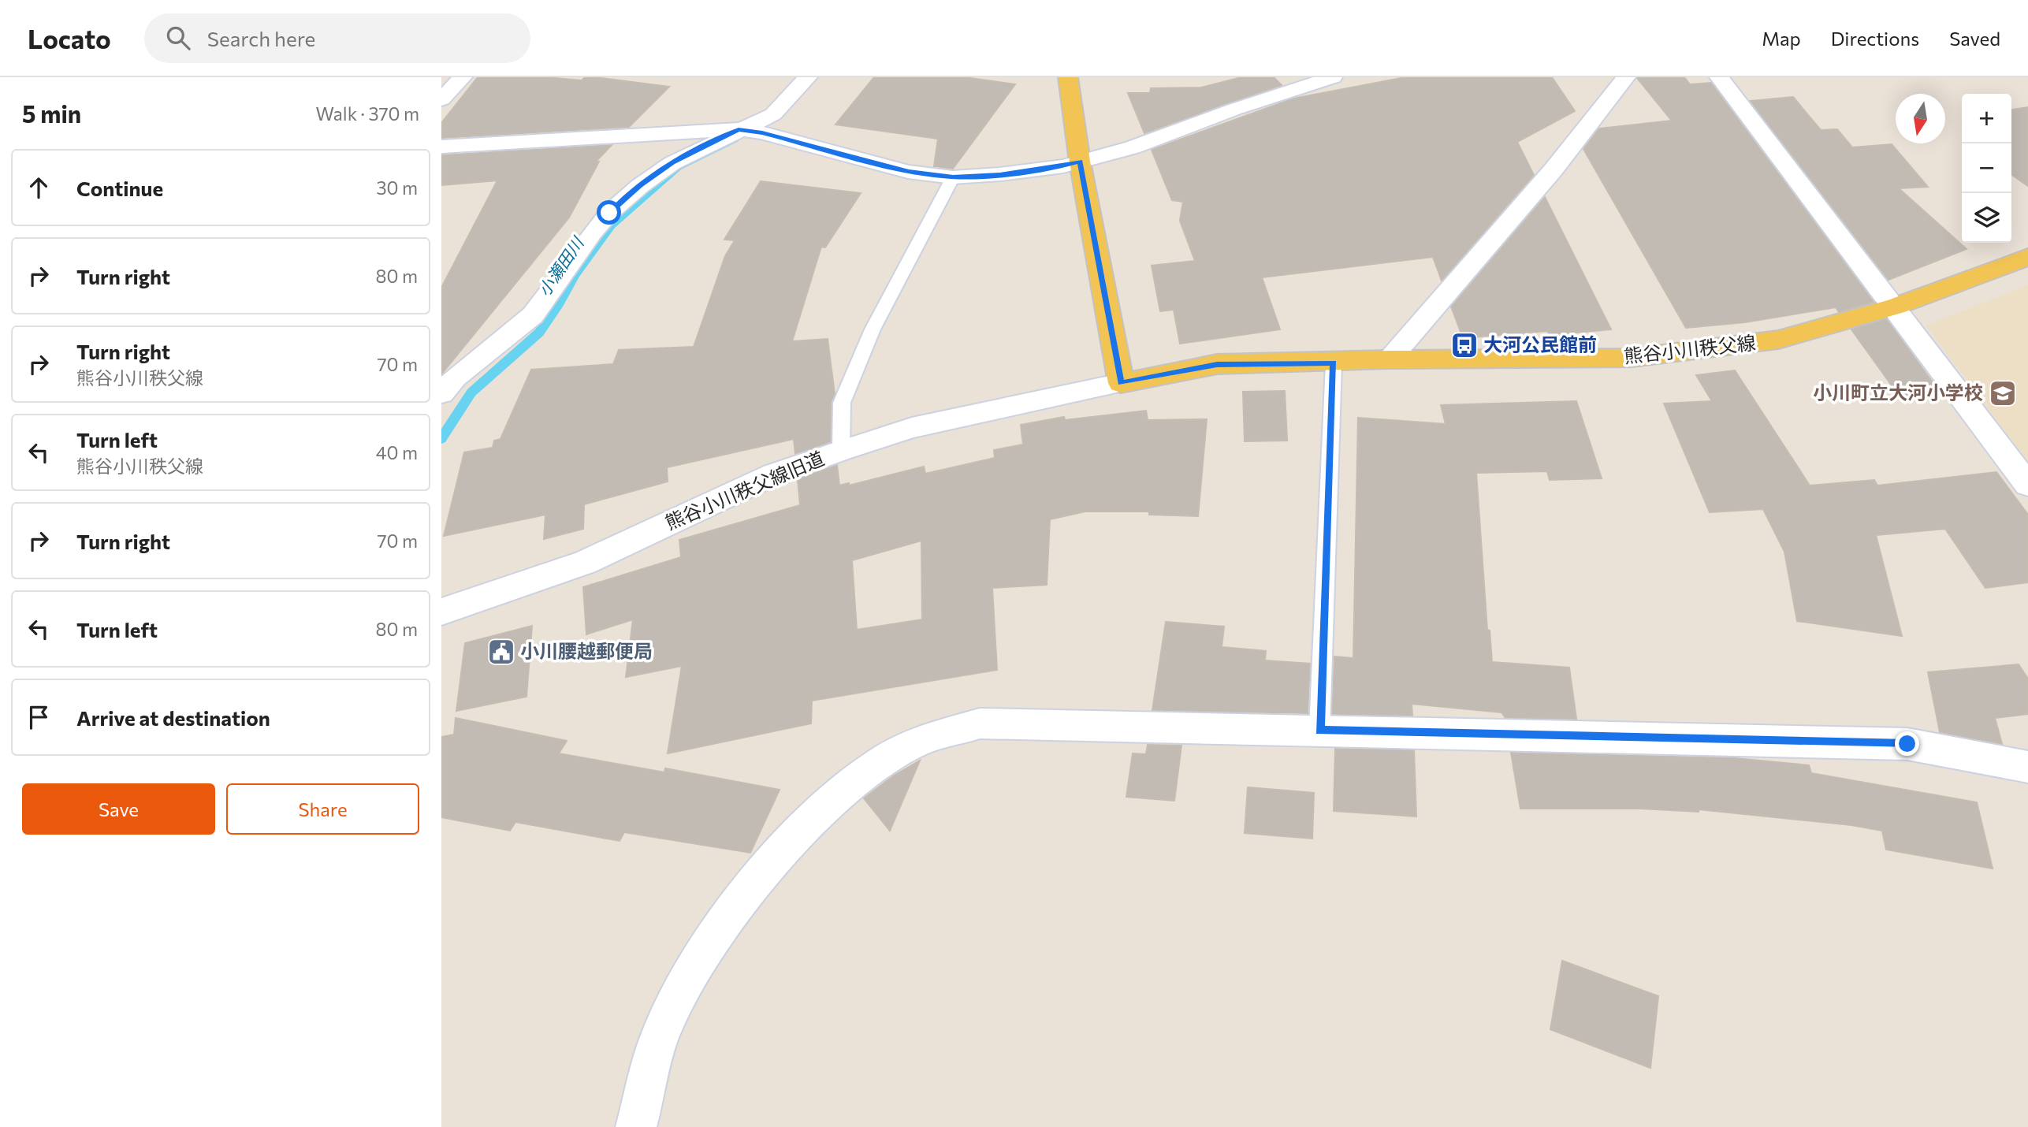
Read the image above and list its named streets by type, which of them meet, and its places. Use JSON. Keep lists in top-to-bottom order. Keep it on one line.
{"streets":{"main road":["熊谷小川秩父線"],"street":["熊谷小川秩父線旧道"]},"crossings":[["熊谷小川秩父線","熊谷小川秩父線旧道"]],"water":["小瀬田川"],"places":{"bus stop":["大河公民館前"],"school or university":["小川町立大河小学校"],"public building":["小川腰越郵便局"]},"north":"bottom","page":{"header":"Locato","search":"Search here","nav":["Map","Directions","Saved"],"heading":["5 min","Walk · 370 m"],"map_buttons":["+","−"],"list":[["Continue","30 m"],["Turn right","80 m"],["Turn right","熊谷小川秩父線","70 m"],["Turn left","熊谷小川秩父線","40 m"],["Turn right","70 m"],["Turn left","80 m"],"Arrive at destination"],"buttons":["Save","Share"]}}
